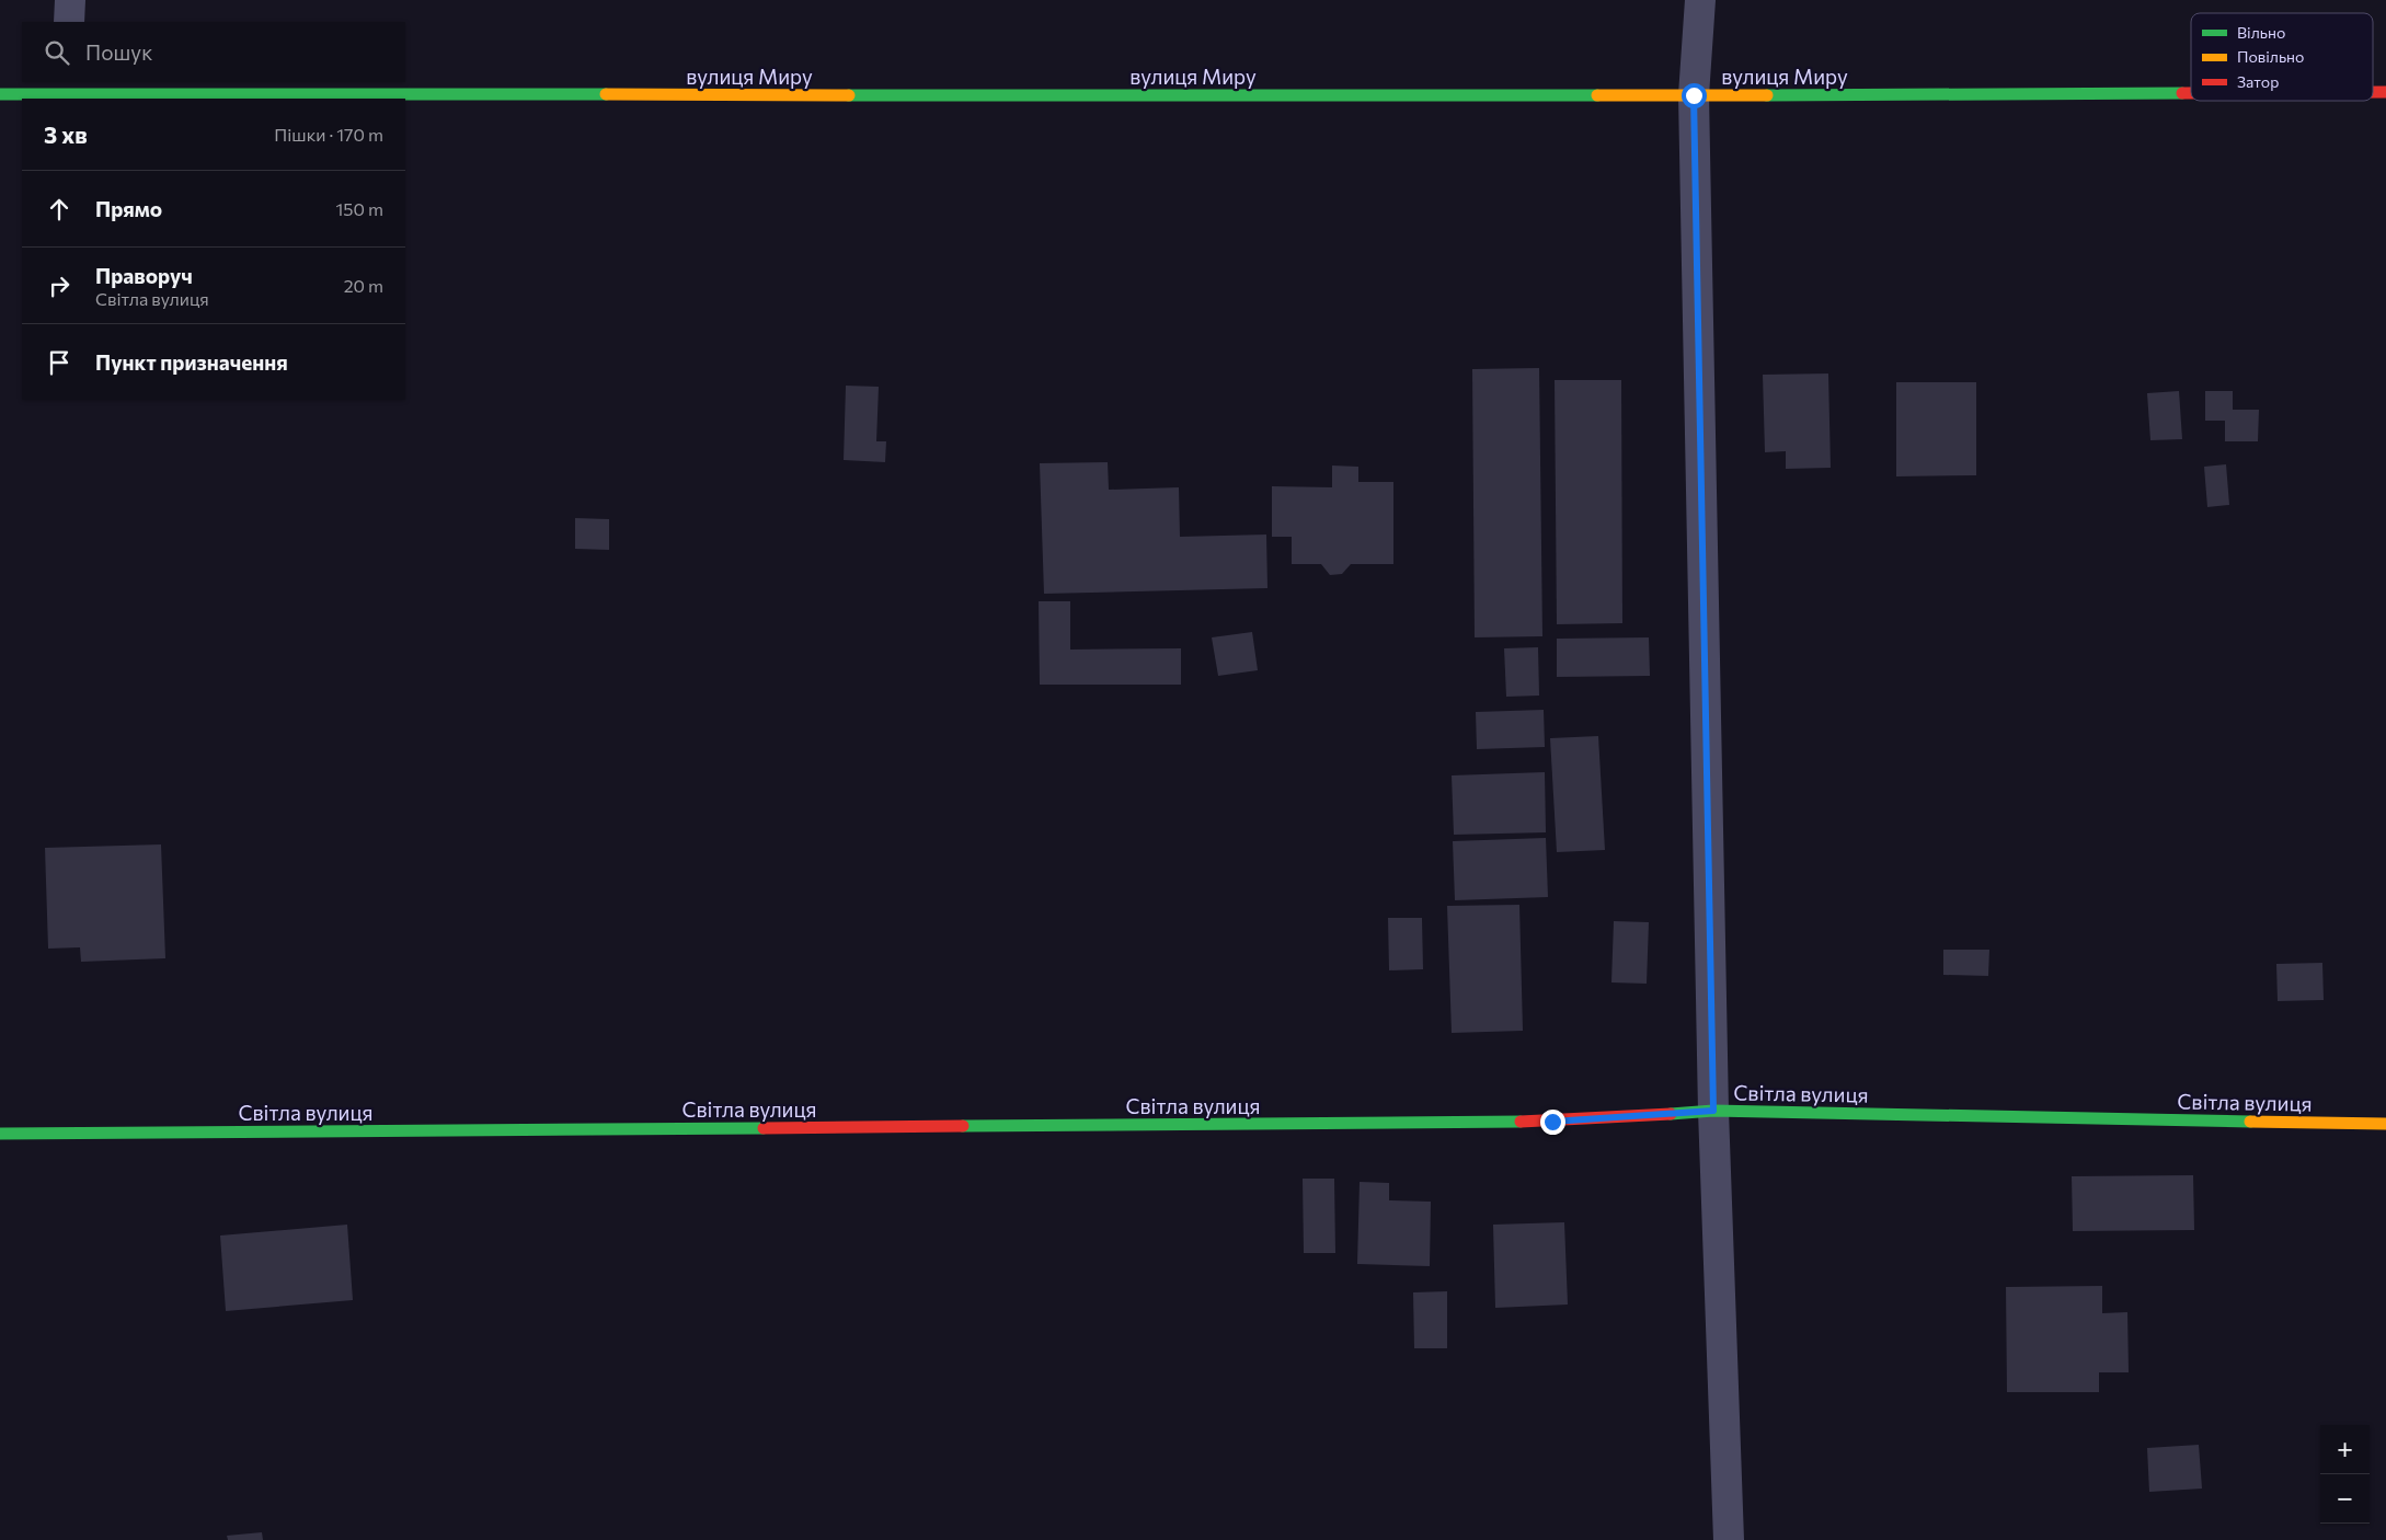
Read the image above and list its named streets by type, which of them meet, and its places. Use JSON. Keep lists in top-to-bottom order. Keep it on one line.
{"streets":{"street":["вулиця Миру","Світла вулиця"]},"legend":["Вільно","Повільно","Затор"],"page":{"search":"Пошук","heading":["3 хв","Пішки · 170 m"],"list":[["Прямо","150 m"],["Праворуч","Світла вулиця","20 m"],"Пункт призначення"],"map_buttons":["+","−"]}}
